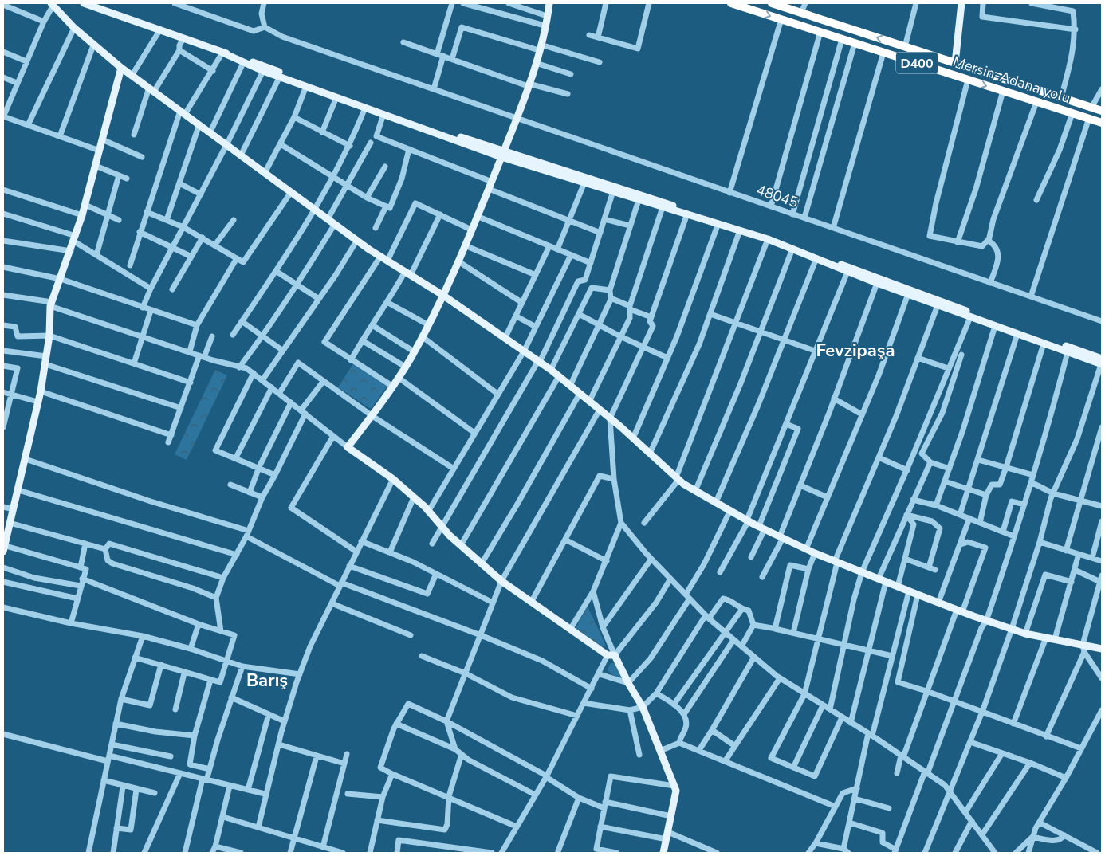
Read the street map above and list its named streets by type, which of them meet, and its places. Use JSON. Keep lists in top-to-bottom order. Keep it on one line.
{"streets":{"highway":["D400","Mersin-Adana yolu"],"street":["48045"]},"districts":["Fevzipaşa","Barış"]}
